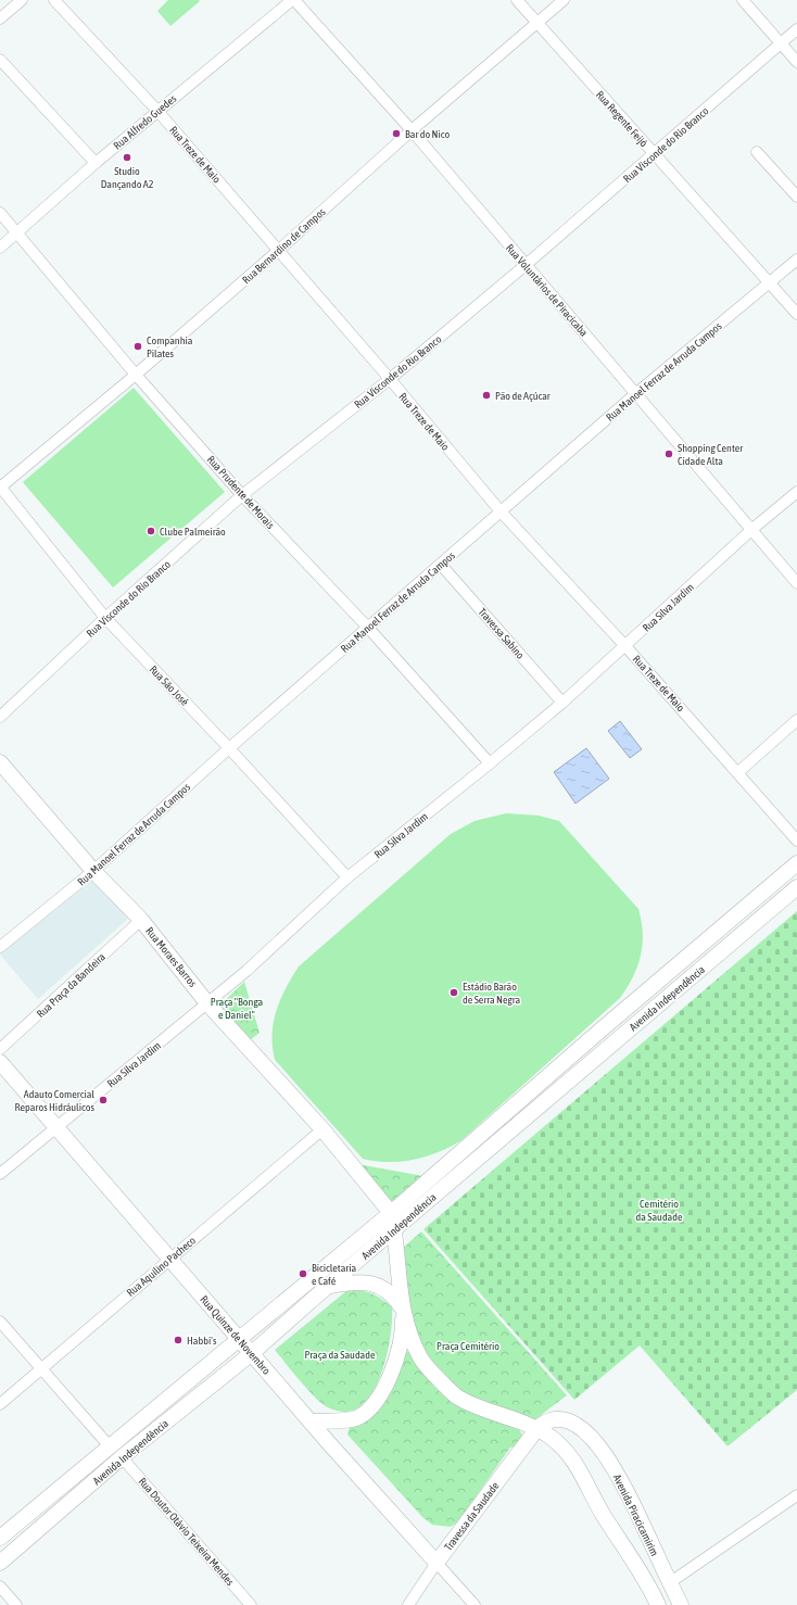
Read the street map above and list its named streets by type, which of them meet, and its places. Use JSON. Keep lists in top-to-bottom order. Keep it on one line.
{"streets":{"main road":["Rua Moraes Barros","Avenida Independência","Rua Quinze de Novembro","Avenida Piracicamirim","Travessa da Saudade"],"street":["Rua Regente Feijó","Rua Alfredo Guedes","Rua Visconde do Rio Branco","Rua Treze de Maio","Rua Bernardino de Campos","Rua Voluntários de Piracicaba","Rua Manoel Ferraz de Arruda Campos","Rua Prudente de Morais","Rua Silva Jardim","Travessa Sabino","Rua São José","Rua Praça da Bandeira","Rua Aquilino Pacheco","Rua Doutor Otávio Teixeira Mendes"]},"crossings":[["Rua Regente Feijó","Rua Visconde do Rio Branco"],["Rua Regente Feijó","Rua Bernardino de Campos"],["Rua Regente Feijó","Rua Manoel Ferraz de Arruda Campos"],["Rua Alfredo Guedes","Rua Treze de Maio"],["Rua Alfredo Guedes","Rua Voluntários de Piracicaba"],["Rua Alfredo Guedes","Rua Prudente de Morais"],["Rua Visconde do Rio Branco","Rua Treze de Maio"],["Rua Visconde do Rio Branco","Rua Voluntários de Piracicaba"],["Rua Visconde do Rio Branco","Rua Prudente de Morais"],["Rua Visconde do Rio Branco","Rua São José"],["Rua Treze de Maio","Rua Bernardino de Campos"],["Rua Treze de Maio","Rua Manoel Ferraz de Arruda Campos"],["Rua Treze de Maio","Rua Silva Jardim"],["Rua Bernardino de Campos","Rua Voluntários de Piracicaba"],["Rua Bernardino de Campos","Rua Prudente de Morais"],["Rua Bernardino de Campos","Rua São José"],["Rua Voluntários de Piracicaba","Rua Manoel Ferraz de Arruda Campos"],["Rua Voluntários de Piracicaba","Rua Silva Jardim"],["Rua Manoel Ferraz de Arruda Campos","Rua Prudente de Morais"],["Rua Manoel Ferraz de Arruda Campos","Travessa Sabino"],["Rua Manoel Ferraz de Arruda Campos","Rua São José"],["Rua Manoel Ferraz de Arruda Campos","Rua Moraes Barros"],["Rua Prudente de Morais","Rua Silva Jardim"],["Rua Silva Jardim","Travessa Sabino"],["Rua Silva Jardim","Rua São José"],["Rua Silva Jardim","Rua Moraes Barros"],["Rua Silva Jardim","Rua Quinze de Novembro"],["Rua Moraes Barros","Rua Praça da Bandeira"],["Rua Moraes Barros","Avenida Independência"],["Rua Moraes Barros","Rua Aquilino Pacheco"],["Rua Moraes Barros","Avenida Piracicamirim"],["Avenida Independência","Rua Quinze de Novembro"],["Avenida Independência","Avenida Piracicamirim"],["Avenida Independência","Rua Doutor Otávio Teixeira Mendes"],["Rua Aquilino Pacheco","Rua Quinze de Novembro"],["Rua Quinze de Novembro","Avenida Piracicamirim"],["Rua Quinze de Novembro","Travessa da Saudade"],["Avenida Piracicamirim","Travessa da Saudade"]],"parks":["Praça \"Bonga e Daniel\"","Cemitério da Saudade","Praça Cemitério","Praça da Saudade"],"places":["Bar do Nico","Studio Dançando A2","Companhia Pilates","Pão de Açúcar","Shopping Center Cidade Alta","Clube Palmeirão","Estádio Barão de Serra Negra","Adauto Comercial Reparos Hidráulicos","Bicicletaria e Café","Habbi's"]}
